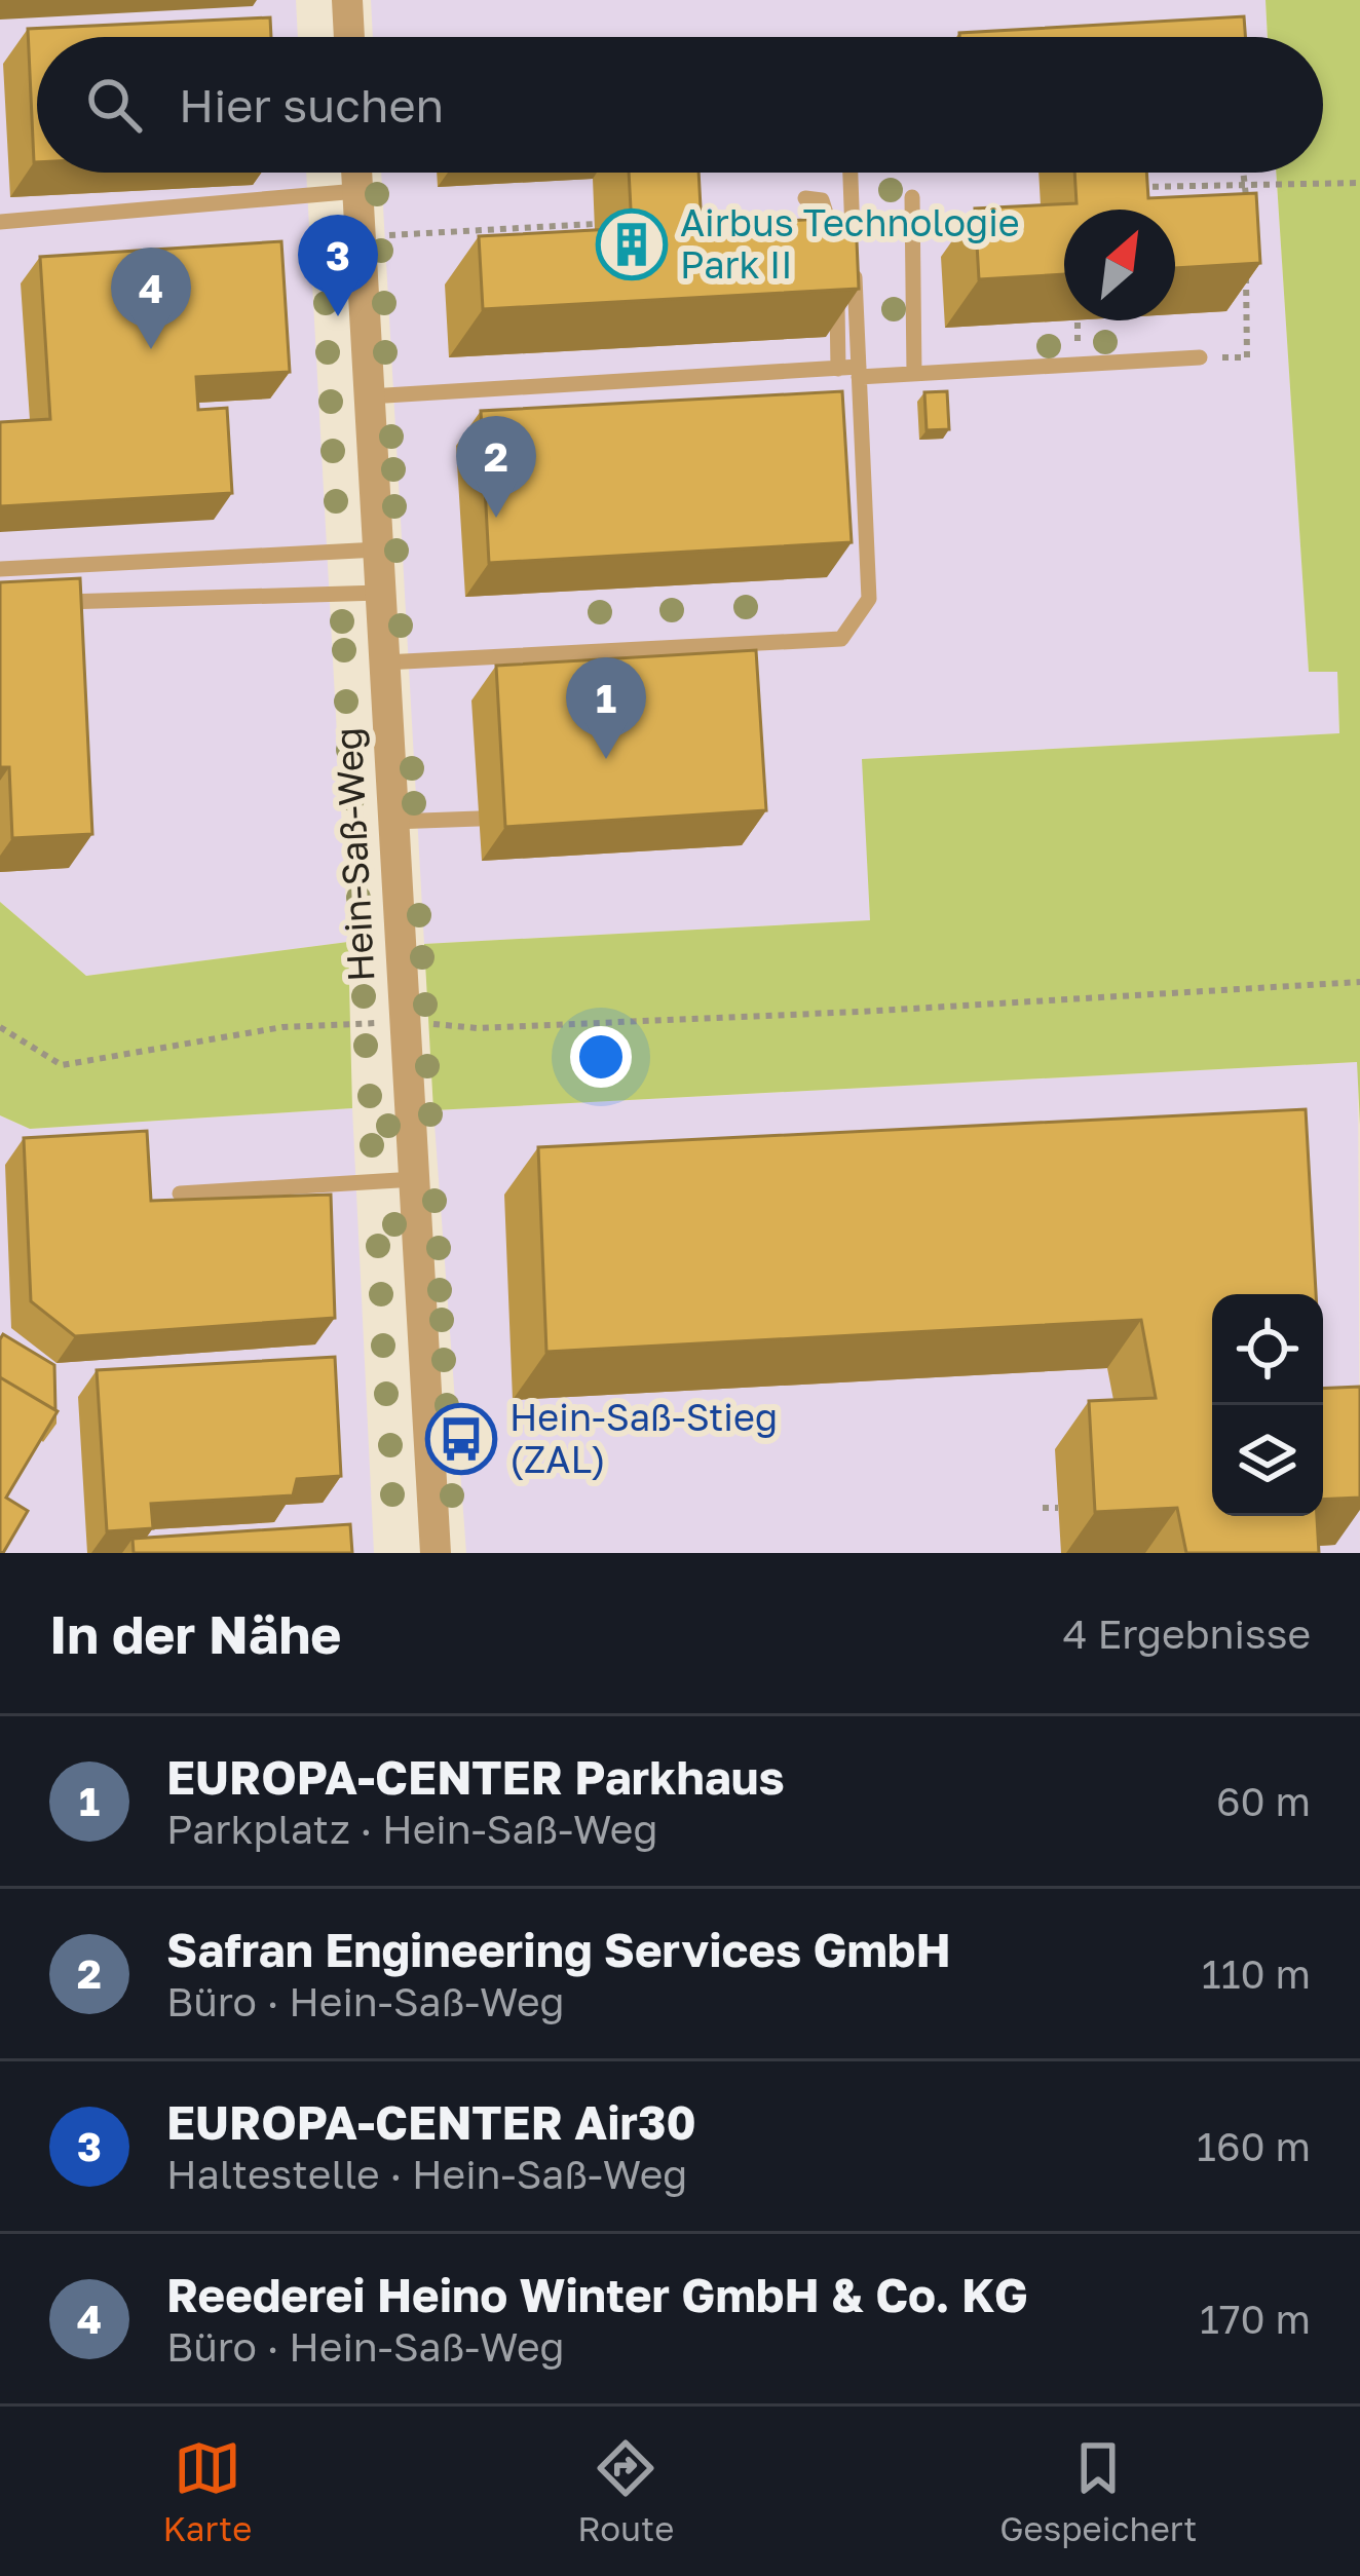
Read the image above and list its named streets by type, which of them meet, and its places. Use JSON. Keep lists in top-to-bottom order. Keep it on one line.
{"streets":{"street":["Hein-Saß-Weg"]},"places":{"building":["Airbus Technologie Park II"],"bus stop":["Hein-Saß-Stieg (ZAL)"]},"north":"top right","page":{"search":"Hier suchen","pins":["3","4","2","1"],"heading":["In der Nähe","4 Ergebnisse"],"list":[{"mark":"1","name":"EUROPA-CENTER Parkhaus","note":"Parkplatz · Hein-Saß-Weg","value":"60 m"},{"mark":"2","name":"Safran Engineering Services GmbH","note":"Büro · Hein-Saß-Weg","value":"110 m"},{"mark":"3","name":"EUROPA-CENTER Air30","note":"Haltestelle · Hein-Saß-Weg","value":"160 m"},{"mark":"4","name":"Reederei Heino Winter GmbH & Co. KG","note":"Büro · Hein-Saß-Weg","value":"170 m"}],"nav":["Karte","Route","Gespeichert"]}}
